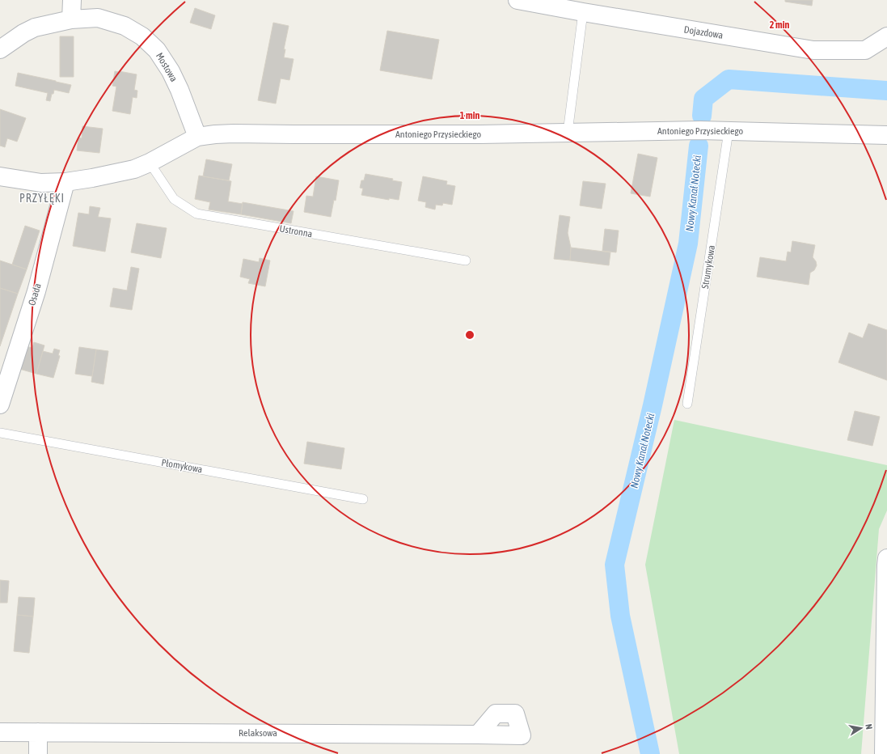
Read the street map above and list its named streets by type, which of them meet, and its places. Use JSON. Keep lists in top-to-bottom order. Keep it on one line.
{"streets":{"street":["Dojazdowa","Mostowa","Antoniego Przysieckiego","Osada","Relaksowa"],"lane":["Ustronna","Strumykowa","Płomykowa"]},"crossings":[["Mostowa","Antoniego Przysieckiego"],["Antoniego Przysieckiego","Ustronna"],["Antoniego Przysieckiego","Strumykowa"],["Antoniego Przysieckiego","Osada"]],"districts":["PRZYŁĘKI"],"water":["Nowy Kanał Notecki"],"north":"right","rings":["2 min","1 min"]}
